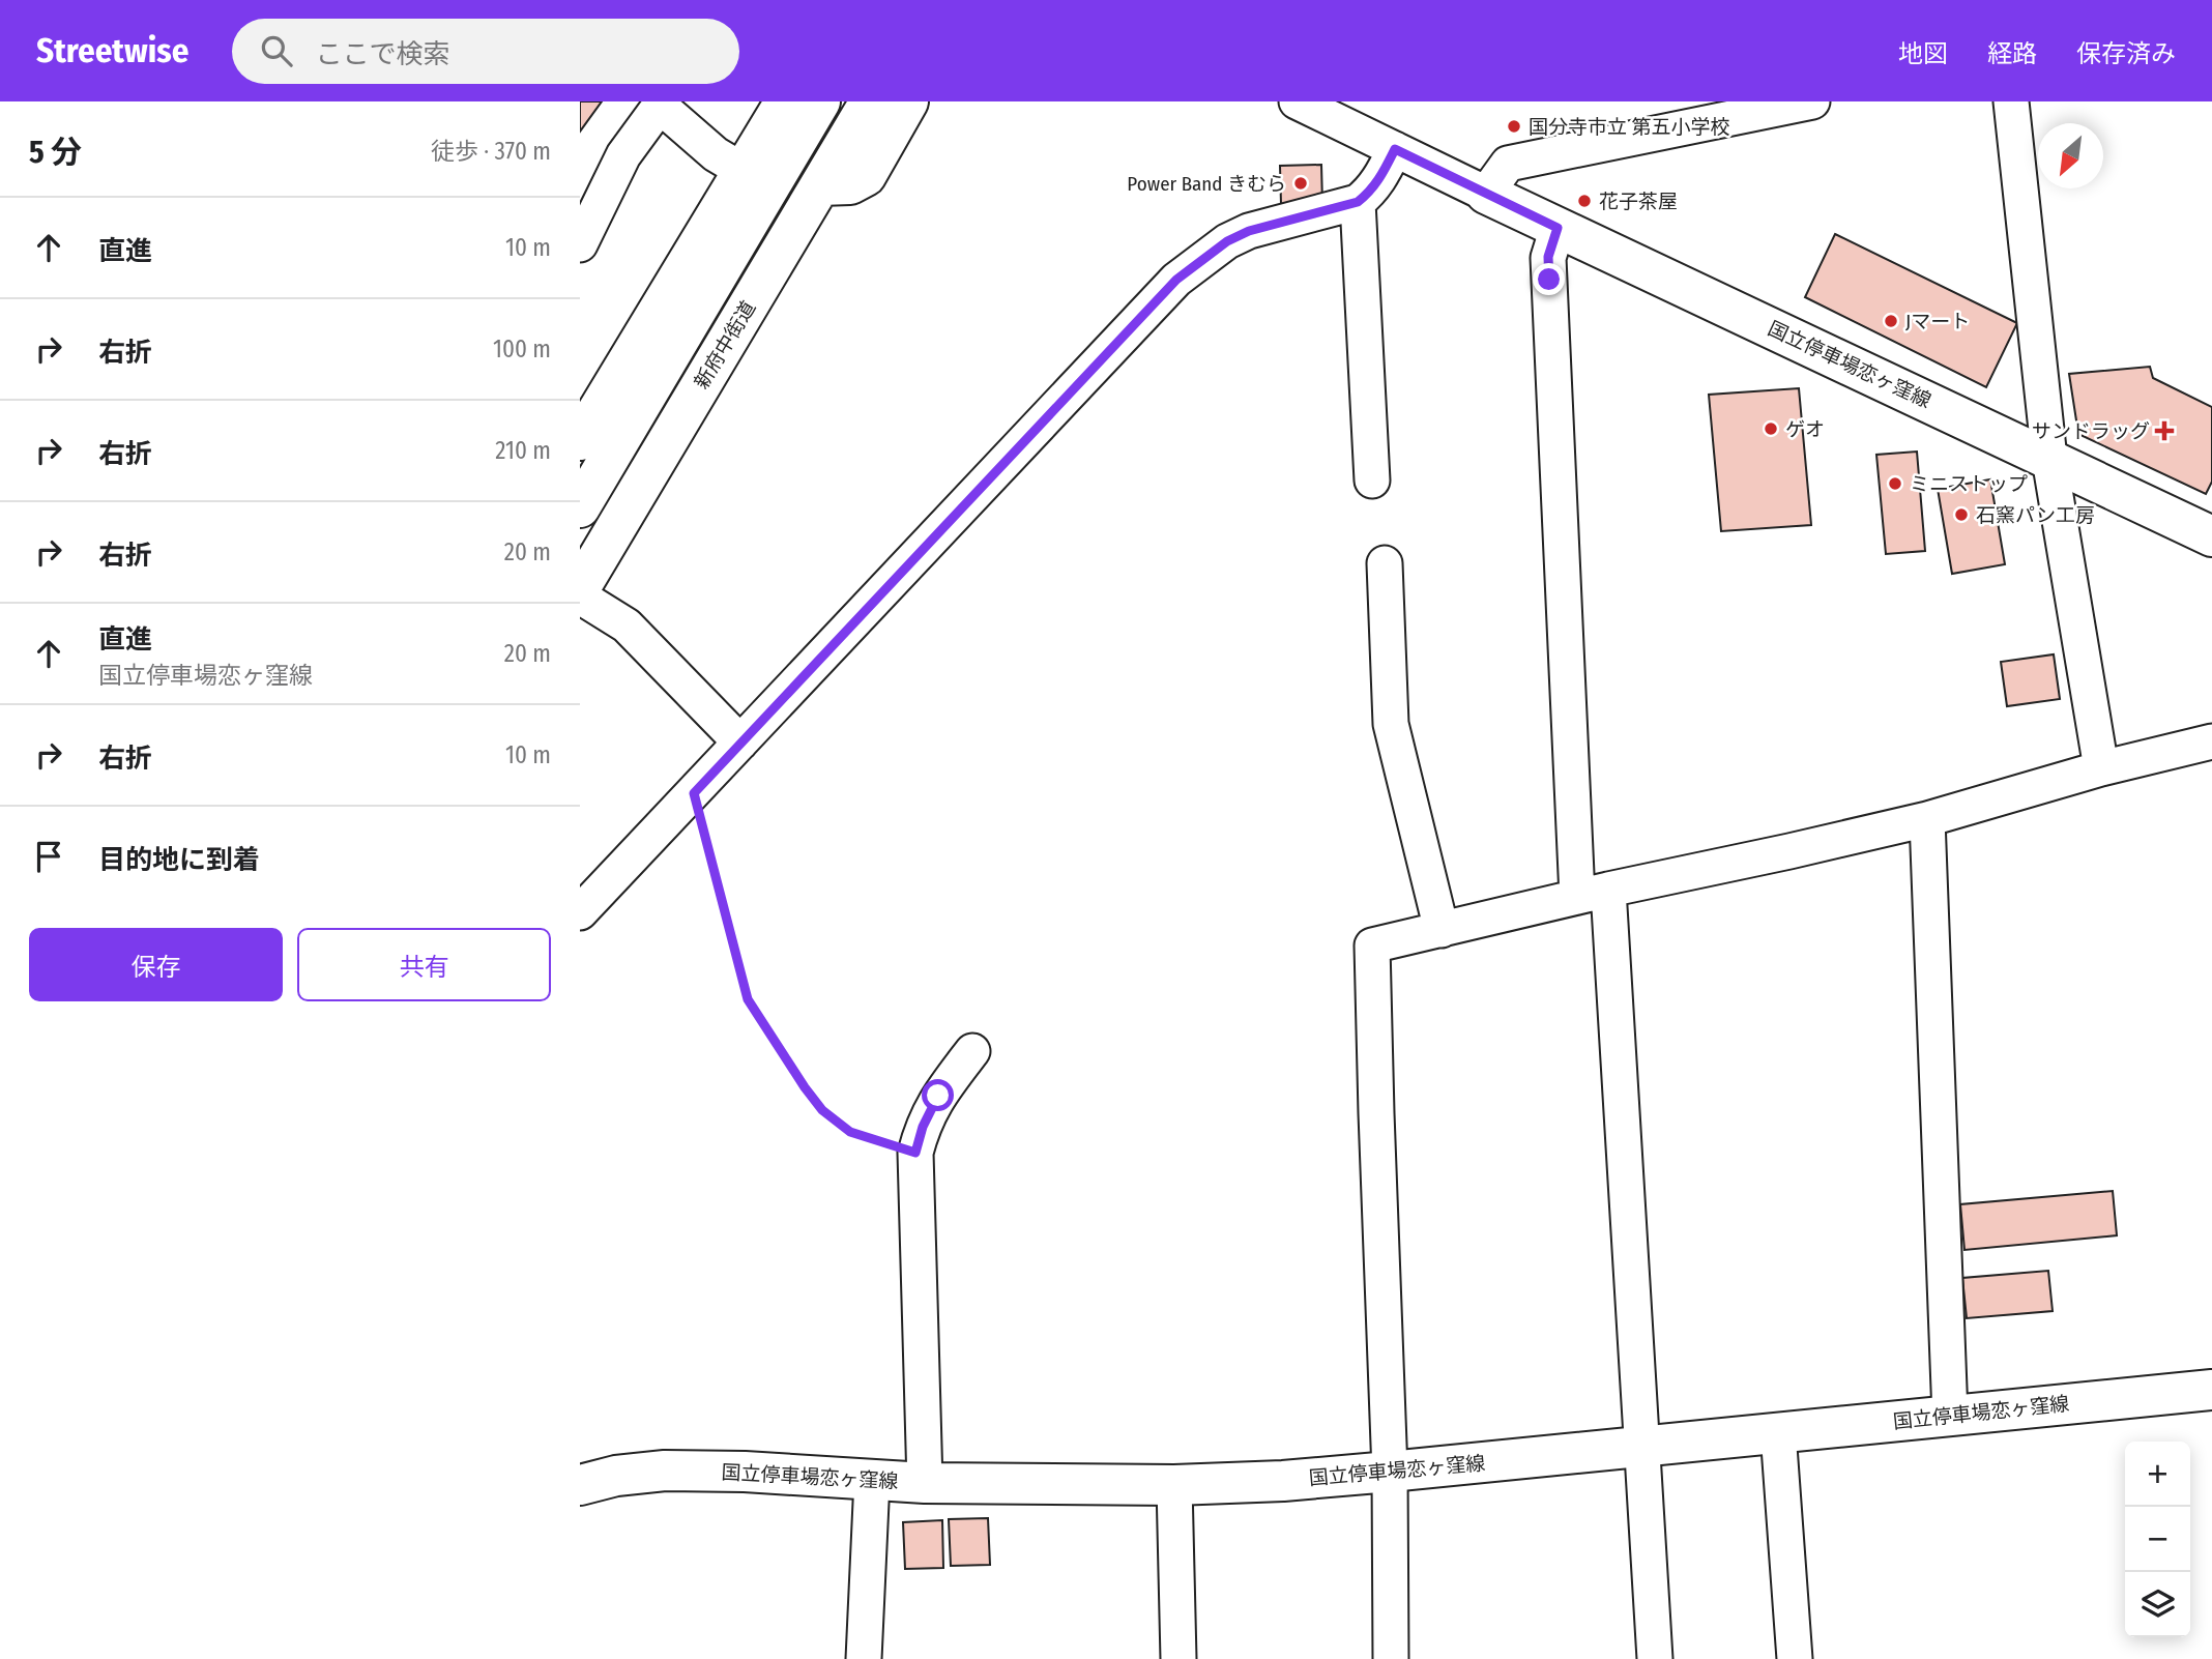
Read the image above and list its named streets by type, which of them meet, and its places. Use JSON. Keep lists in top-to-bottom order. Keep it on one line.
{"streets":{"main road":["新府中街道","国立停車場恋ヶ窪線"]},"places":{"other":["国分寺市立 第五小学校","Power Band きむら","花子茶屋","Jマート","ゲオ","ミニストップ","石窯パン工房"],"health":["サンドラッグ"]},"north":"bottom left","page":{"header":"Streetwise","search":"ここで検索","nav":["地図","経路","保存済み"],"heading":["5 分","徒歩 · 370 m"],"list":[["直進","10 m"],["右折","100 m"],["右折","210 m"],["右折","20 m"],["直進","国立停車場恋ヶ窪線","20 m"],["右折","10 m"],"目的地に到着"],"buttons":["保存","共有"],"map_buttons":["+","−"]}}
